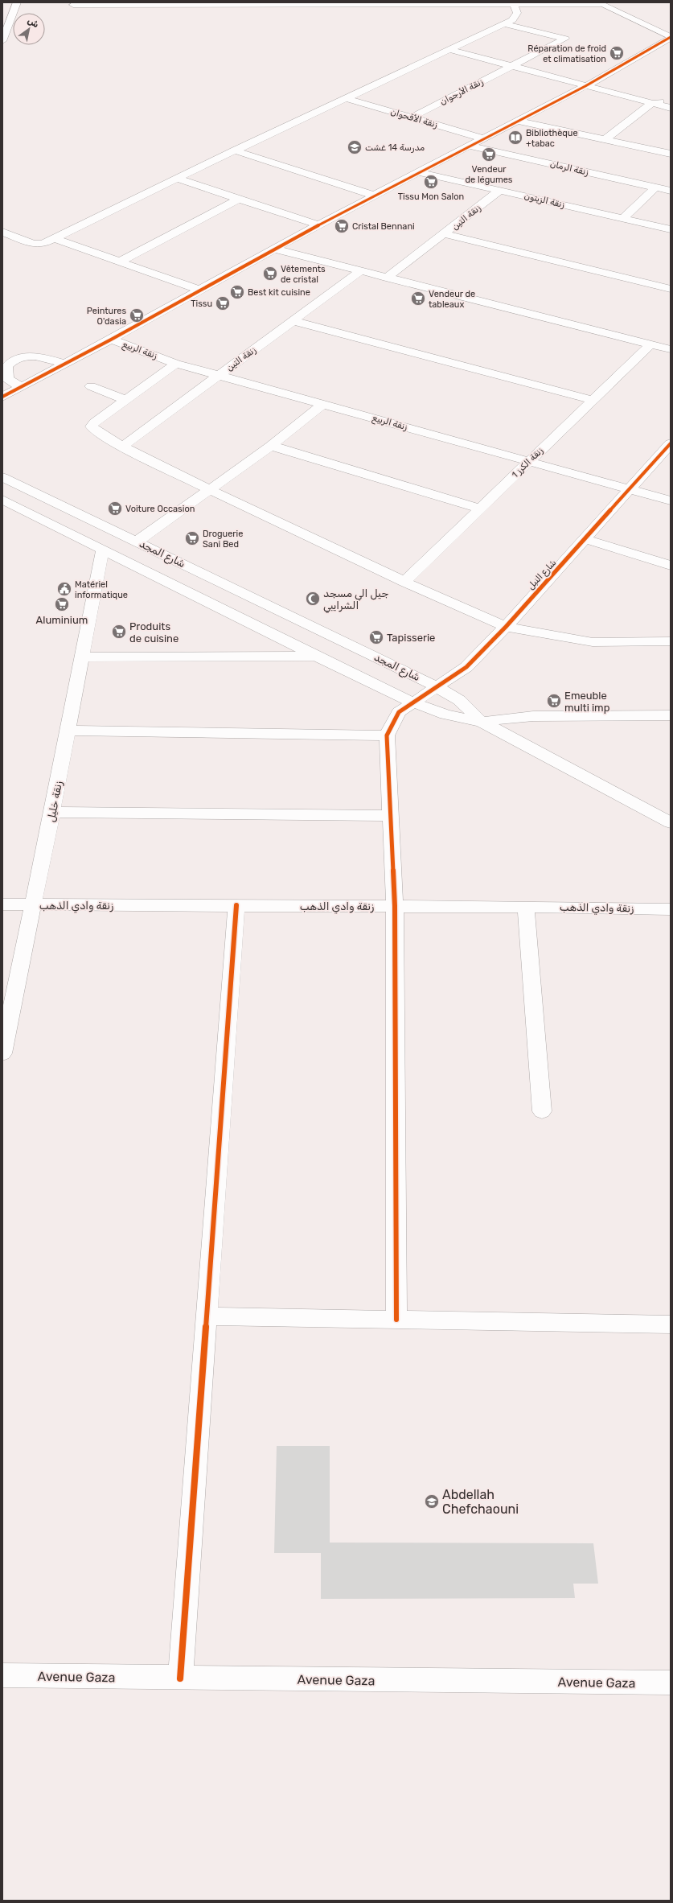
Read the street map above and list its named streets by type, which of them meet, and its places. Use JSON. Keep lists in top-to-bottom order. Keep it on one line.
{"streets":{"street":["زنقة الأرجوان","زنقة الأقحوان","زنقة الرمان","زنقة الزيتون","زنقة التين","زنقة الربيع","زنقة الكرز 1","شارع المجد","شارع النبل","زنقة خليل","زنقة وادي الذهب","Avenue Gaza"]},"crossings":[["زنقة الأرجوان","زنقة الأقحوان"],["زنقة الزيتون","زنقة التين"],["زنقة التين","زنقة الربيع"],["زنقة الربيع","زنقة الكرز 1"],["زنقة الربيع","شارع النبل"],["شارع المجد","شارع النبل"],["زنقة خليل","زنقة وادي الذهب"]],"places":{"supermarket":["Réparation de froid et climatisation","Vendeur de légumes","Tissu Mon Salon","Cristal Bennani","Vêtements de cristal","Best kit cuisine","Vendeur de tableaux","Tissu","Peintures O'dasia","Voiture Occasion","Droguerie Sani Bed","Aluminium","Produits de cuisine","Tapisserie","Emeuble multi imp"],"library":["Bibliothèque +tabac"],"school or university":["مدرسة 14 غشت","Abdellah Chefchaouni"],"public building":["Matériel informatique"],"mosque":["جيل الي مسجد الشرايبي"]},"north":"top right"}
